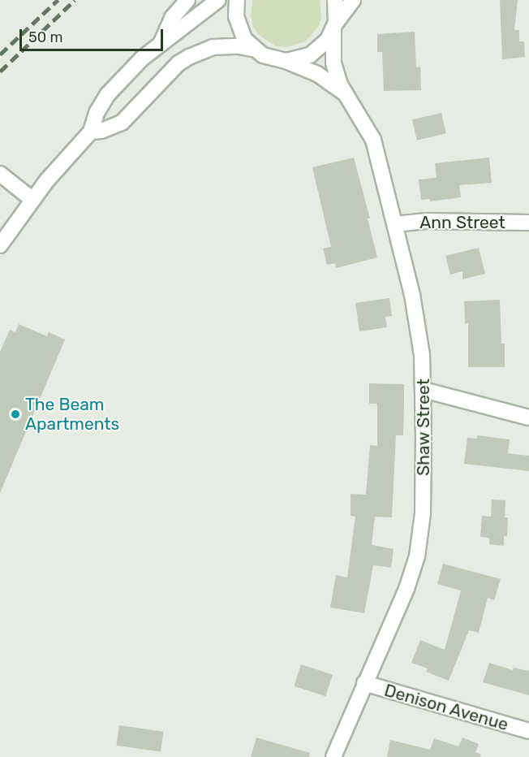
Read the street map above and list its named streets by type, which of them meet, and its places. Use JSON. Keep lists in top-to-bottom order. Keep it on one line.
{"streets":{"street":["Ann Street","Shaw Street","Denison Avenue"]},"crossings":[["Ann Street","Shaw Street"],["Shaw Street","Denison Avenue"]],"places":["The Beam Apartments"],"scale_bar":"50 m"}
